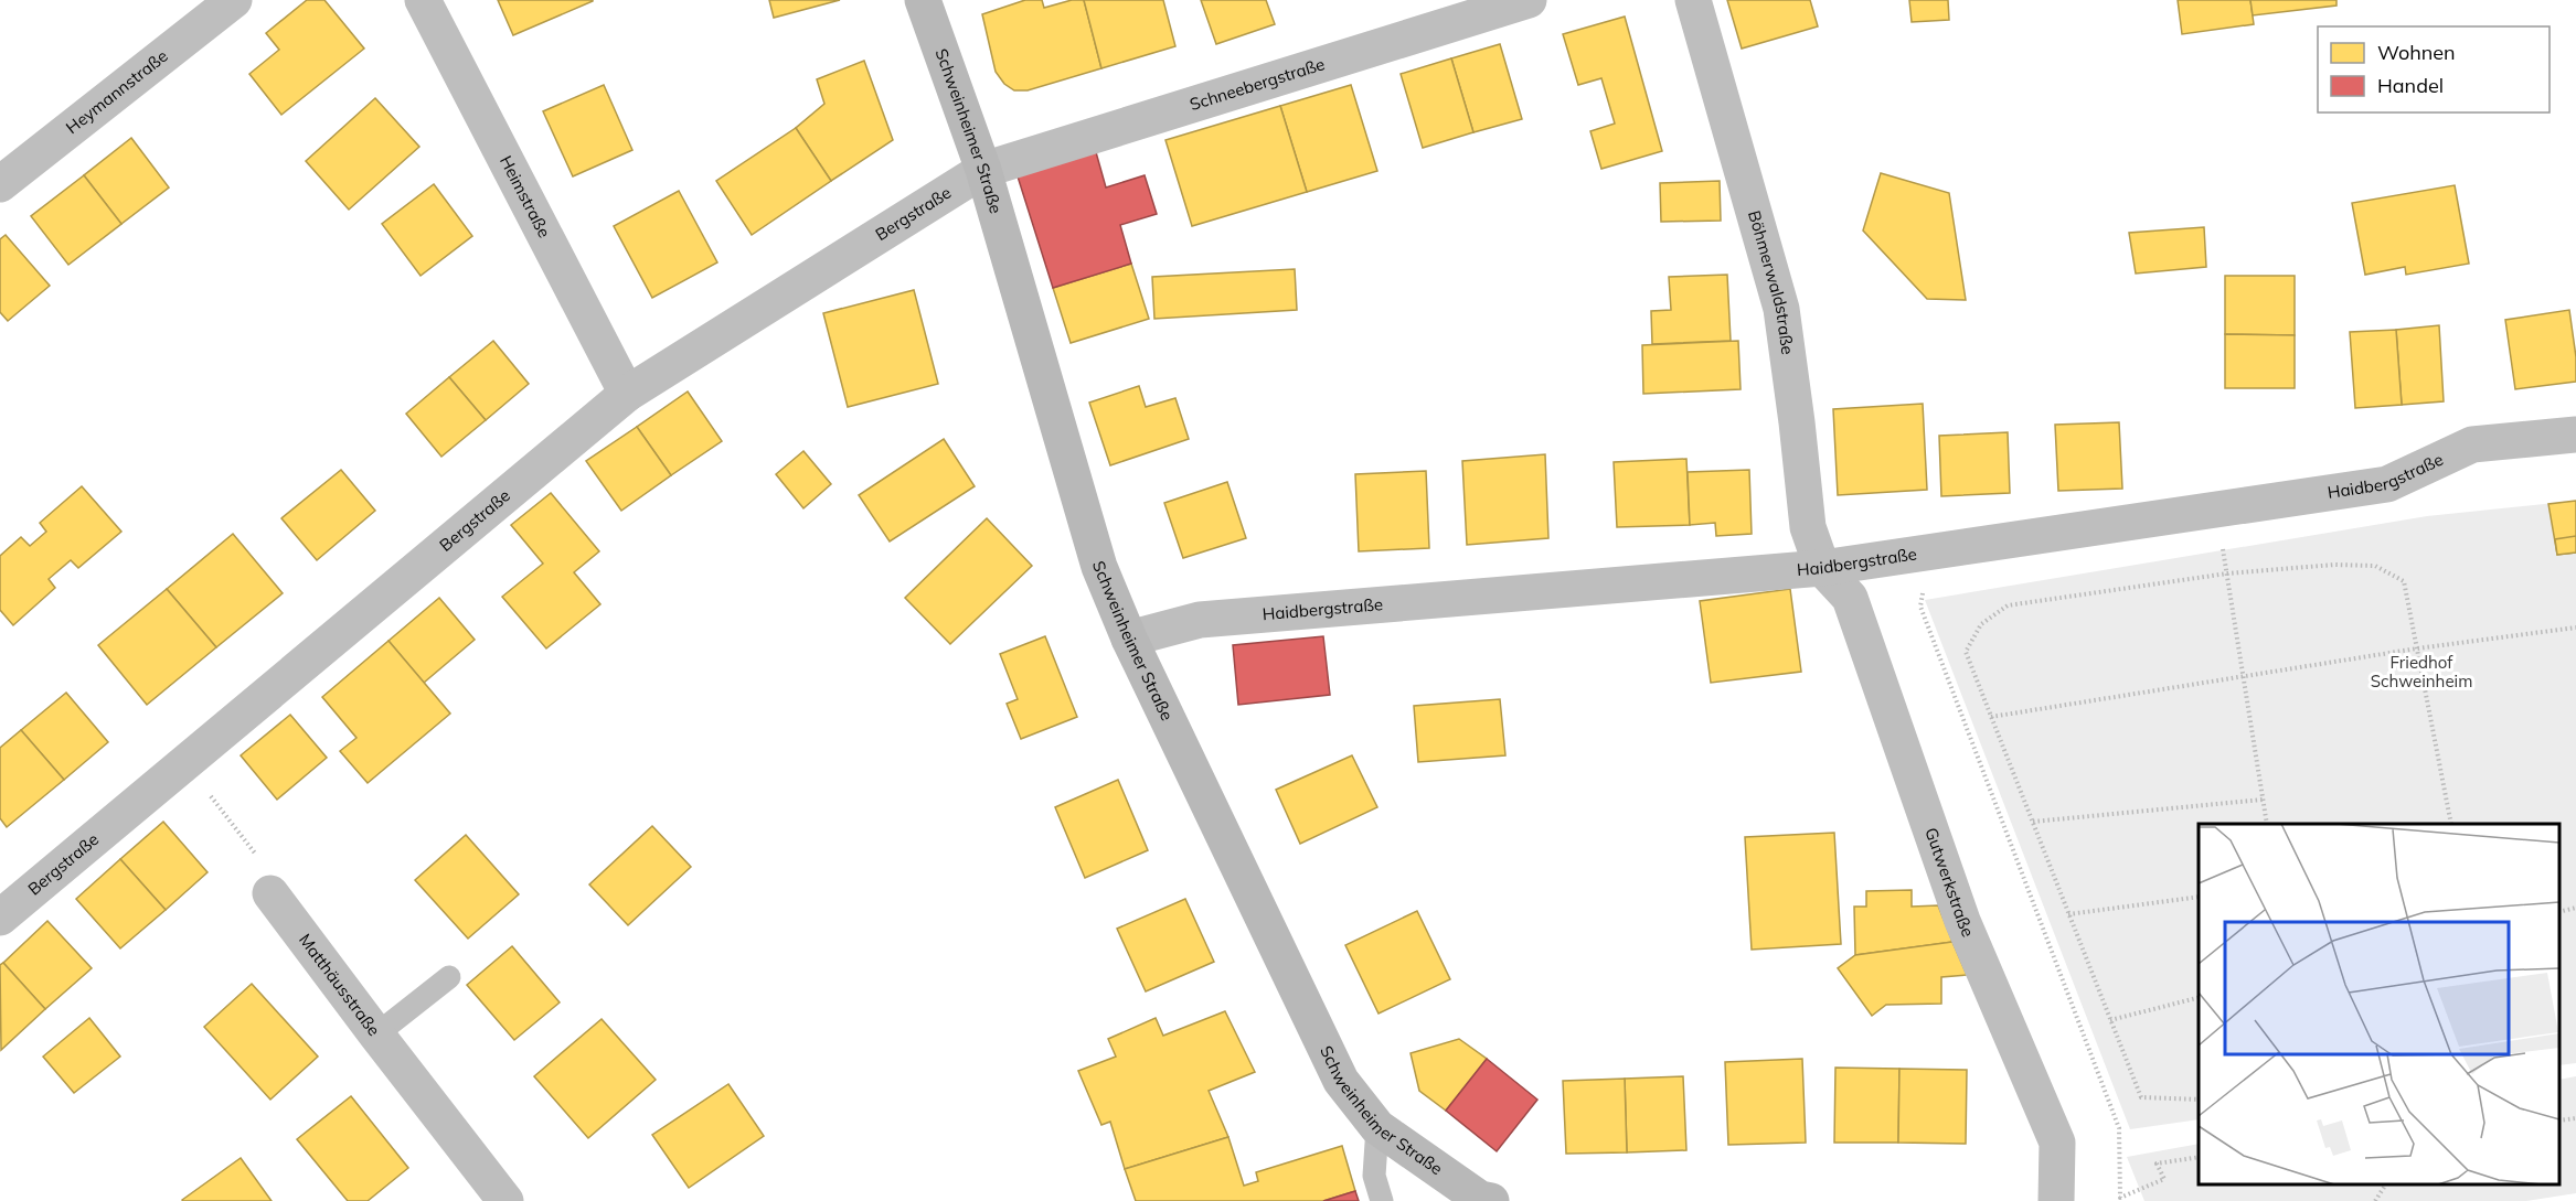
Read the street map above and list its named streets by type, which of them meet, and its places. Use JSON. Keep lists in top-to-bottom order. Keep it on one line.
{"streets":{"street":["Schneebergstraße","Heymannstraße","Schweinheimer Straße","Heimstraße","Bergstraße","Böhmerwaldstraße","Haidbergstraße","Gutwerkstraße","Matthäusstraße"]},"crossings":[["Schneebergstraße","Schweinheimer Straße"],["Schneebergstraße","Bergstraße"],["Schweinheimer Straße","Bergstraße"],["Schweinheimer Straße","Haidbergstraße"],["Heimstraße","Bergstraße"],["Böhmerwaldstraße","Haidbergstraße"],["Böhmerwaldstraße","Gutwerkstraße"],["Haidbergstraße","Gutwerkstraße"]],"parks":["Friedhof Schweinheim"],"legend":["Wohnen","Handel"]}
